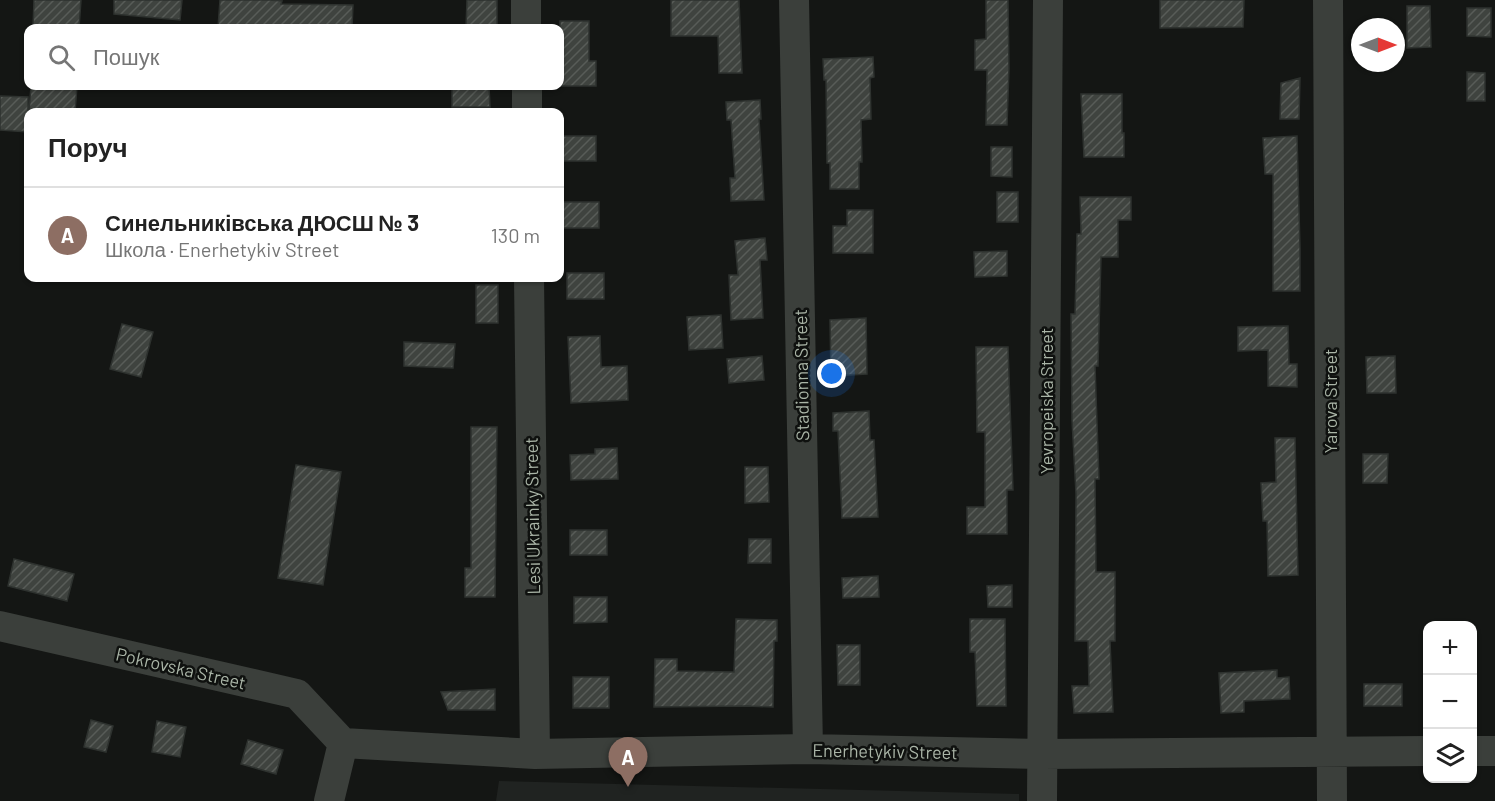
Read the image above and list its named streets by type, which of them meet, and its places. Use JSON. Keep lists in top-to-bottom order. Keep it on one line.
{"streets":{"street":["Stadionna Street","Yevropeiska Street","Yarova Street","Lesi Ukrainky Street","Pokrovska Street","Enerhetykiv Street"]},"crossings":[["Stadionna Street","Enerhetykiv Street"],["Yevropeiska Street","Enerhetykiv Street"],["Yarova Street","Enerhetykiv Street"],["Lesi Ukrainky Street","Enerhetykiv Street"],["Pokrovska Street","Enerhetykiv Street"]],"north":"right","page":{"search":"Пошук","heading":"Поруч","list":[{"mark":"A","name":"Синельниківська ДЮСШ № 3","note":"Школа · Enerhetykiv Street","value":"130 m"}],"map_buttons":["+","−"],"pins":"A"}}
